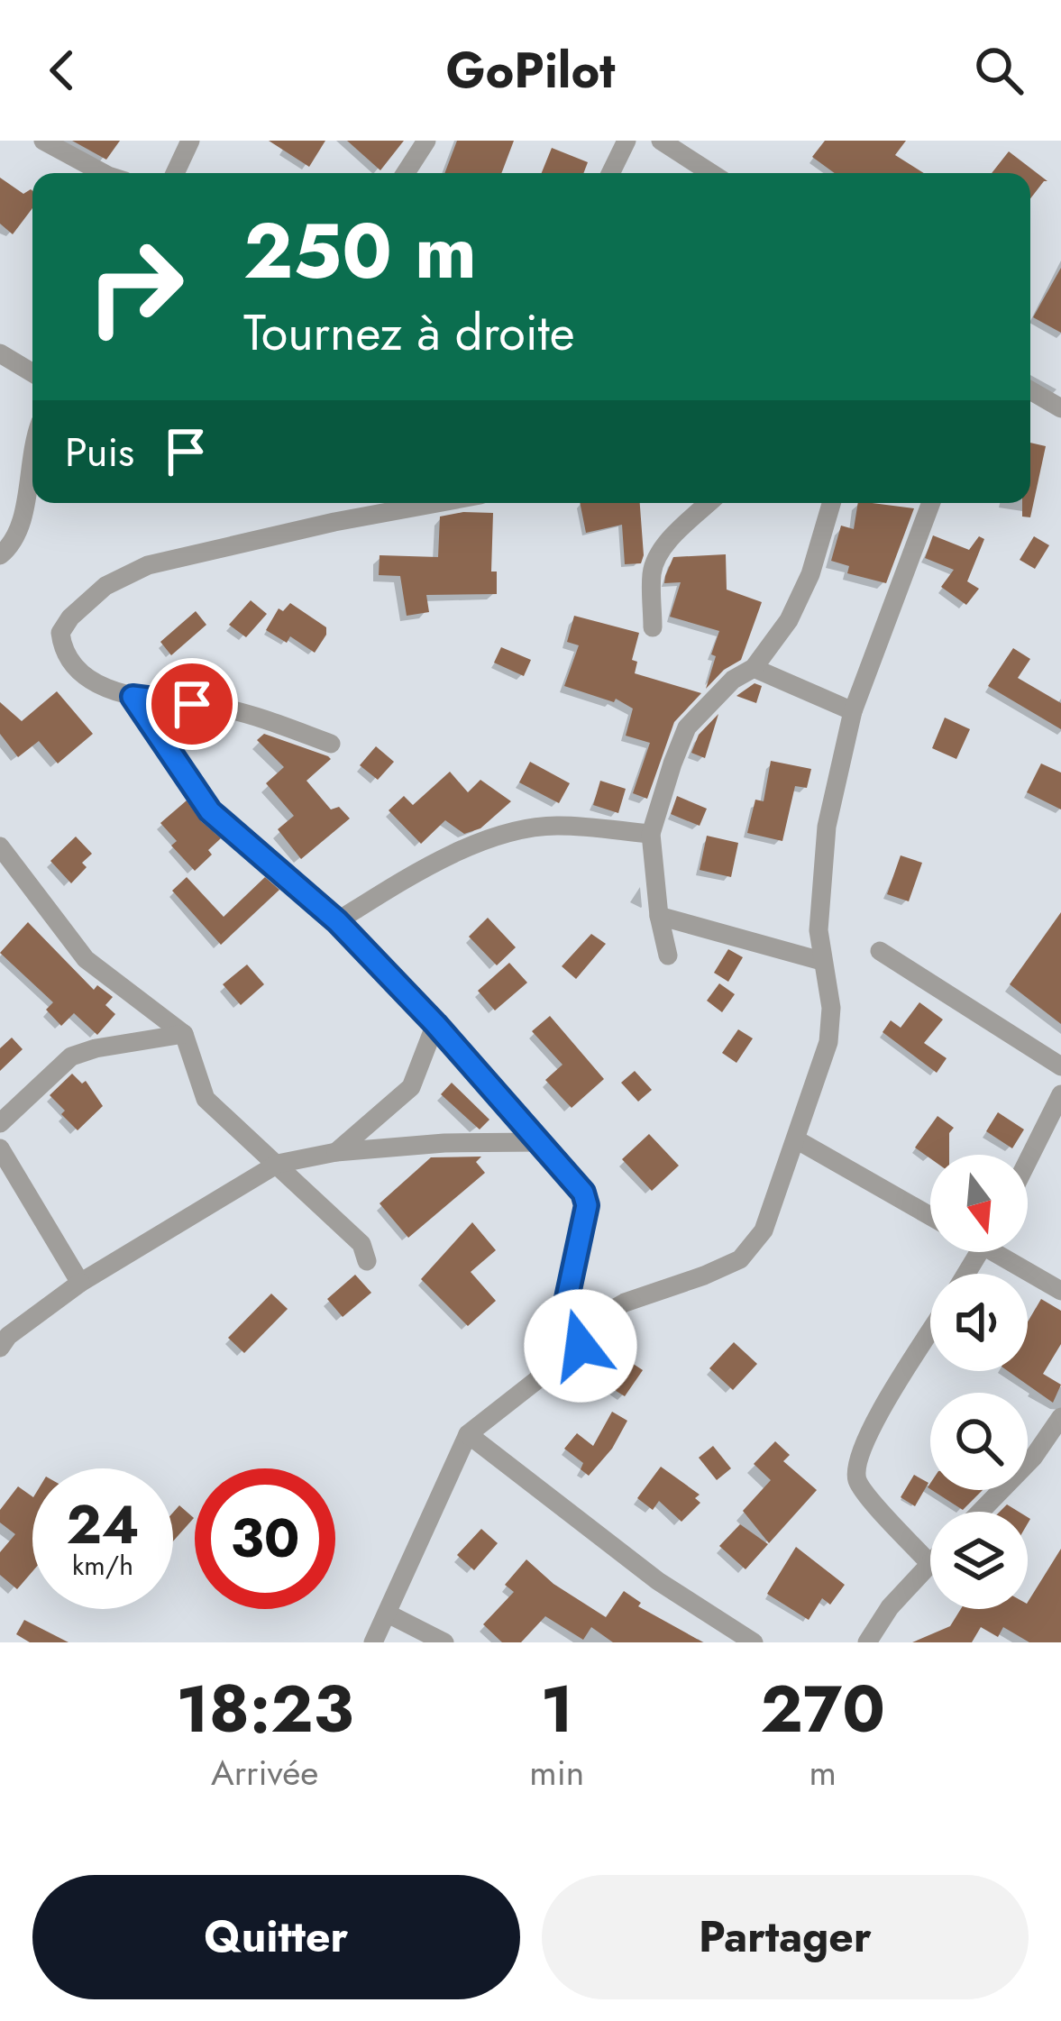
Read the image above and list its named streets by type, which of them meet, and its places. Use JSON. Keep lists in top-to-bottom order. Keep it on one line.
{"north":"bottom","page":{"header":"GoPilot","turn":["250 m","Tournez à droite"],"then":"Puis","speed":"24 km/h","limit":"30","eta":["18:23","Arrivée","1","min","270","m"],"buttons":["Quitter","Partager"]}}
